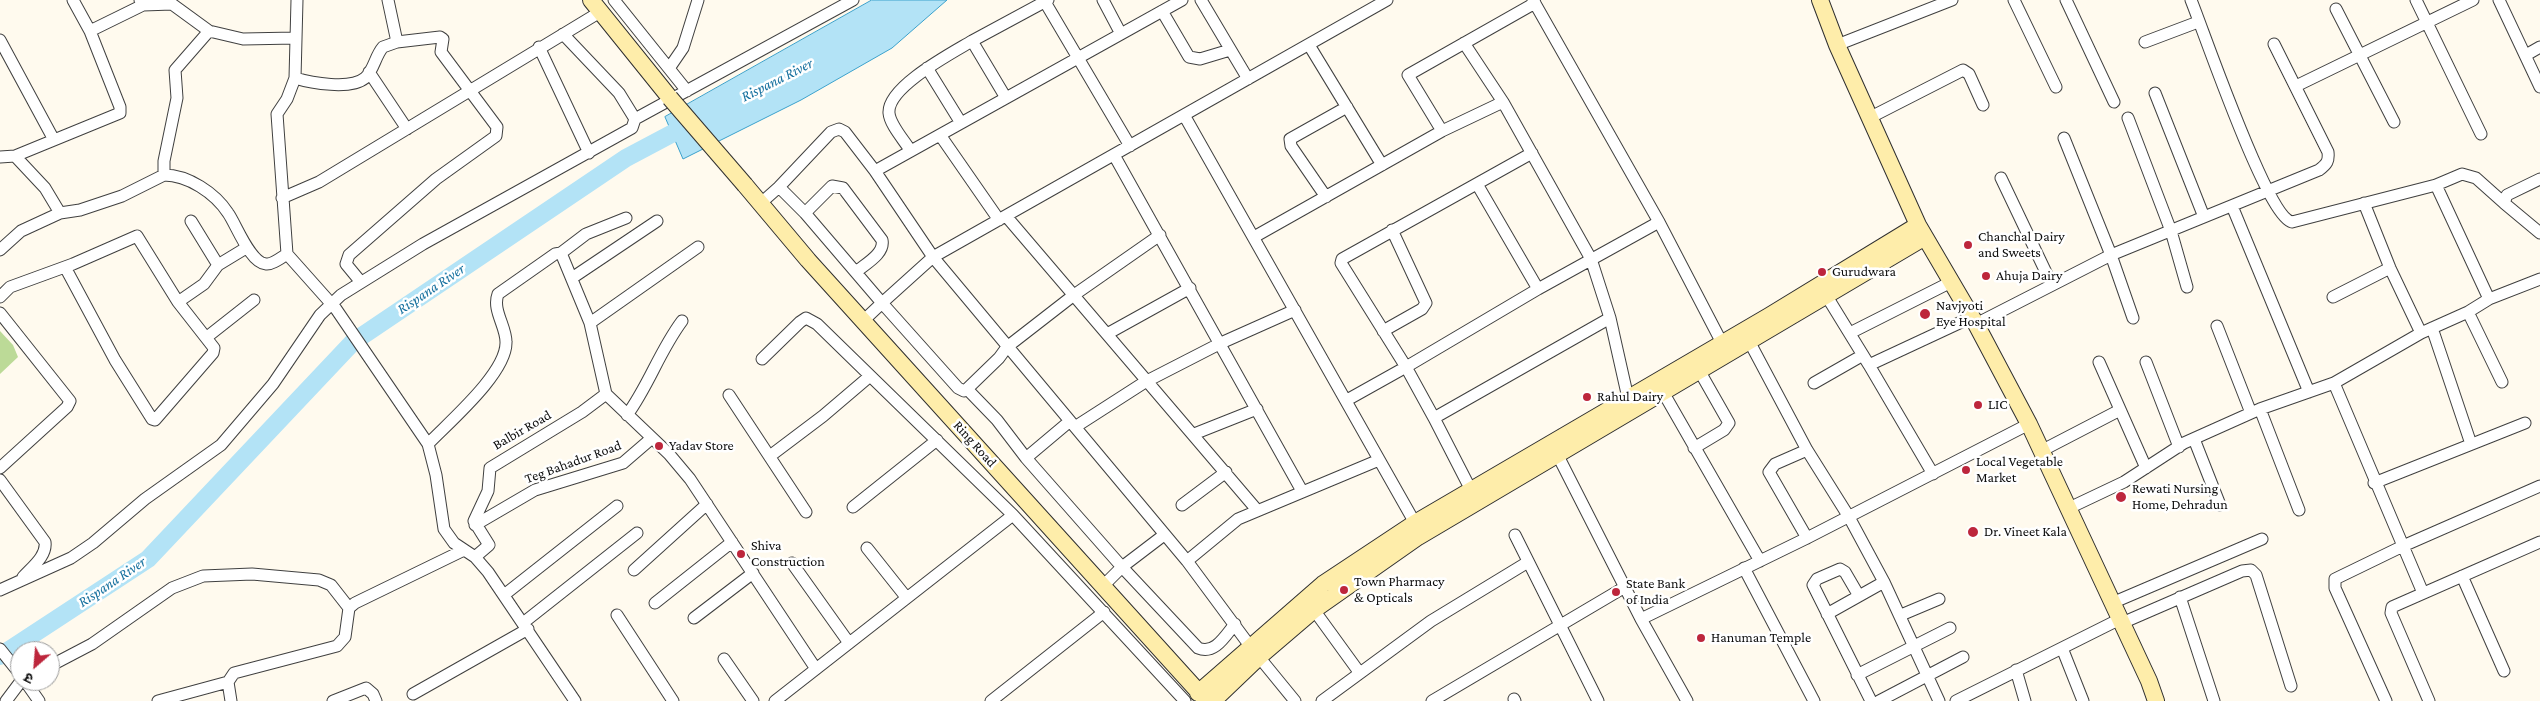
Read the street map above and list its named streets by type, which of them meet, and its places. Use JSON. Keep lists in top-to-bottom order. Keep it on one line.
{"streets":{"main road":["Ring Road"],"street":["Balbir Road","Teg Bahadur Road"]},"crossings":[["Balbir Road","Teg Bahadur Road"]],"water":["Rispana River"],"places":["Chanchal Dairy and Sweets","Gurudwara","Ahuja Dairy","Navjyoti Eye Hospital","Rahul Dairy","LIC","Yadav Store","Local Vegetable Market","Rewati Nursing Home, Dehradun","Dr. Vineet Kala","Shiva Construction","Town Pharmacy & Opticals","State Bank of India","Hanuman Temple"],"north":"bottom left"}
